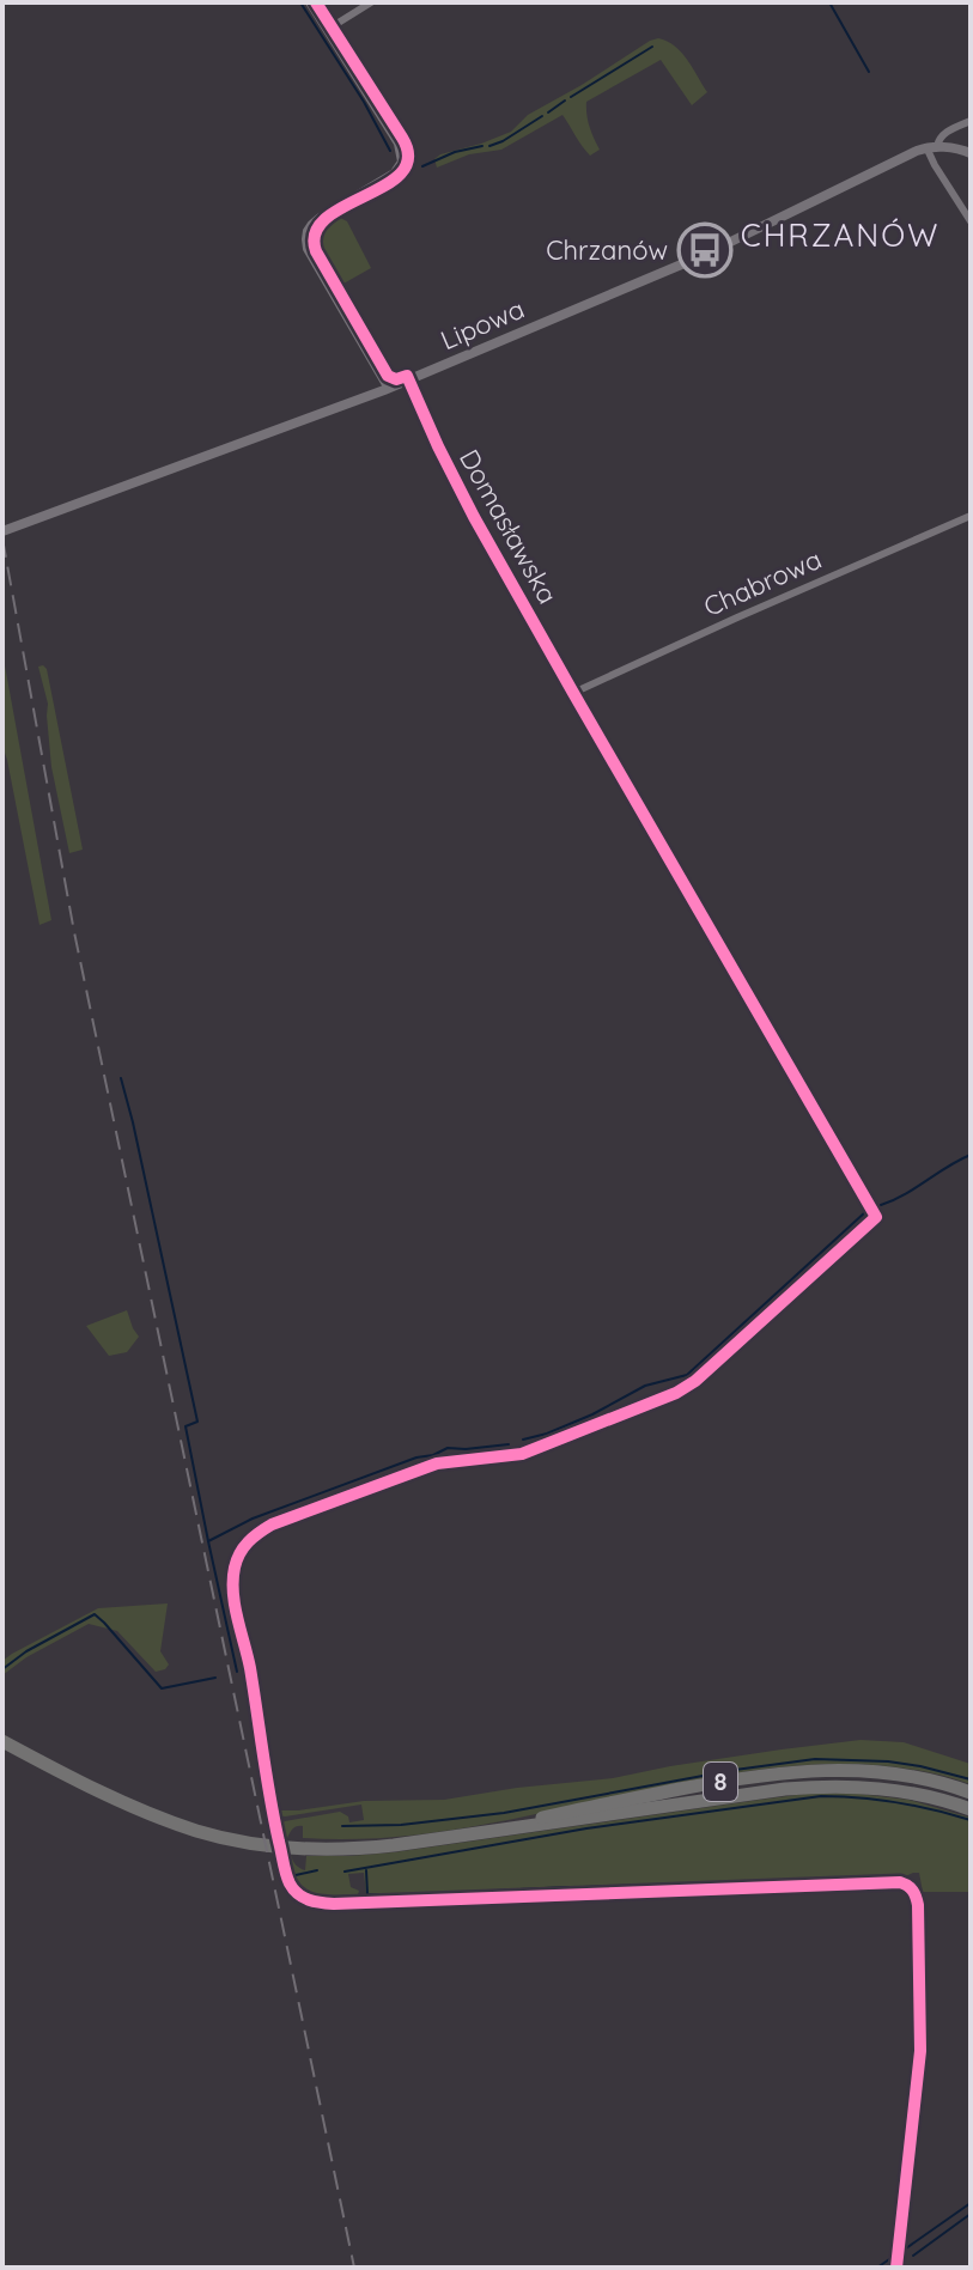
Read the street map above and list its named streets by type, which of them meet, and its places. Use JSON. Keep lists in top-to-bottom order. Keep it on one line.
{"streets":{"highway":["8"],"street":["Lipowa","Domasławska","Chabrowa"]},"crossings":[["Lipowa","Domasławska"],["Domasławska","Chabrowa"]],"districts":["CHRZANÓW"],"places":{"bus stop":["Chrzanów"]}}
